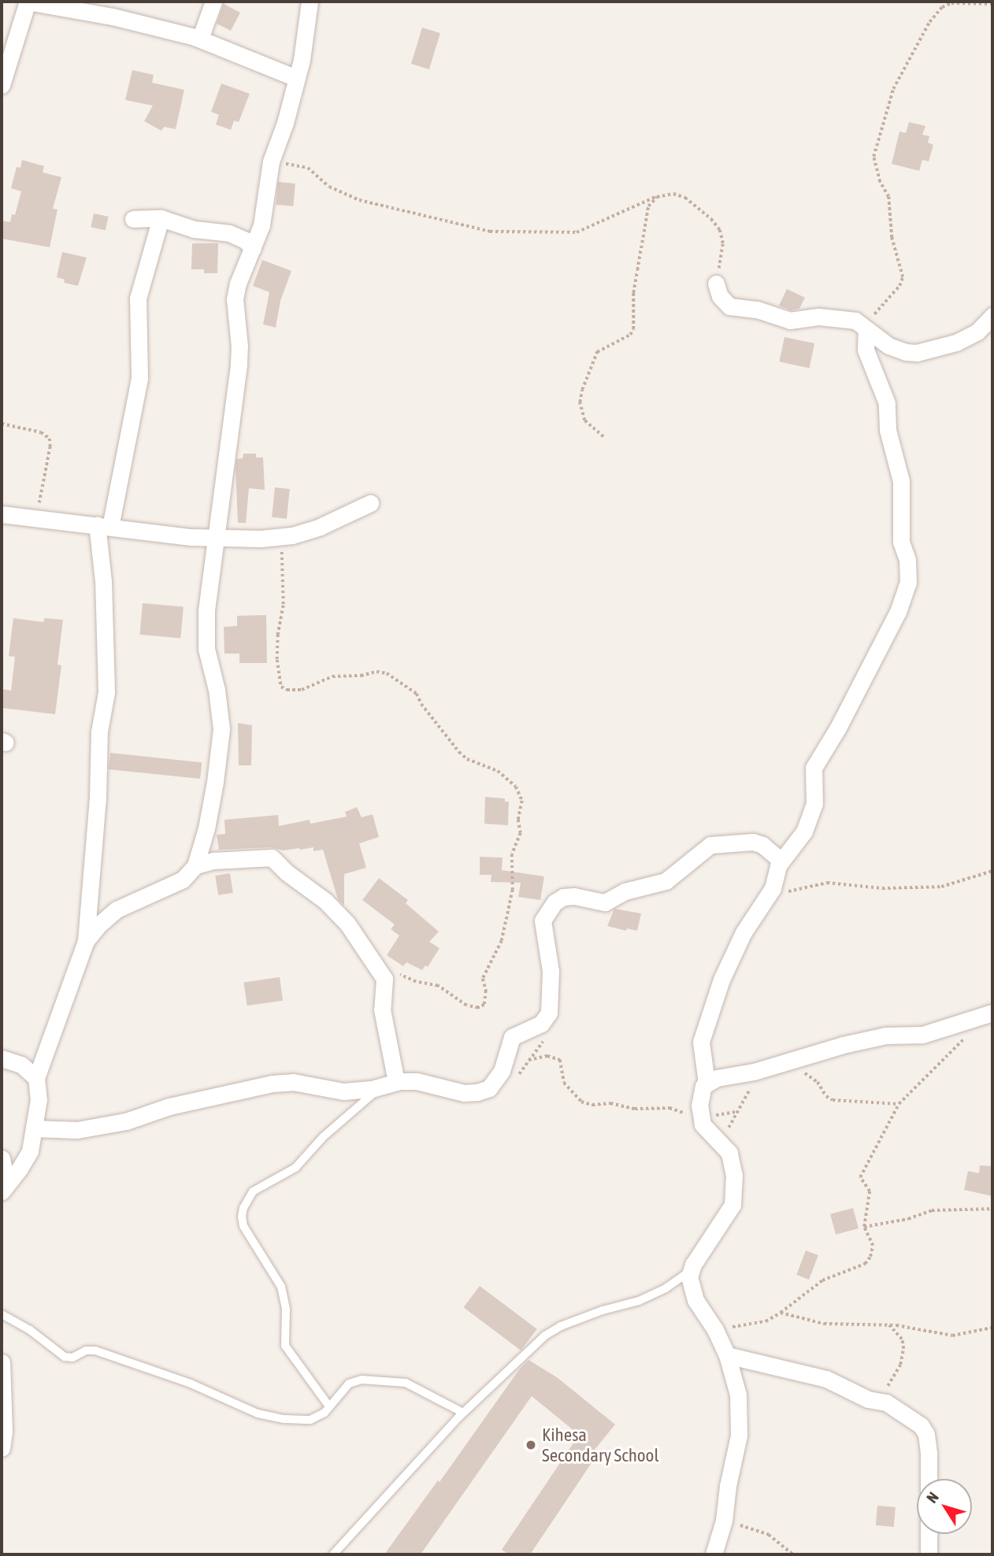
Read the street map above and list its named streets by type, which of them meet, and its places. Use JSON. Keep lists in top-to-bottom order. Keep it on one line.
{"places":["Kihesa Secondary School"],"north":"top left"}
